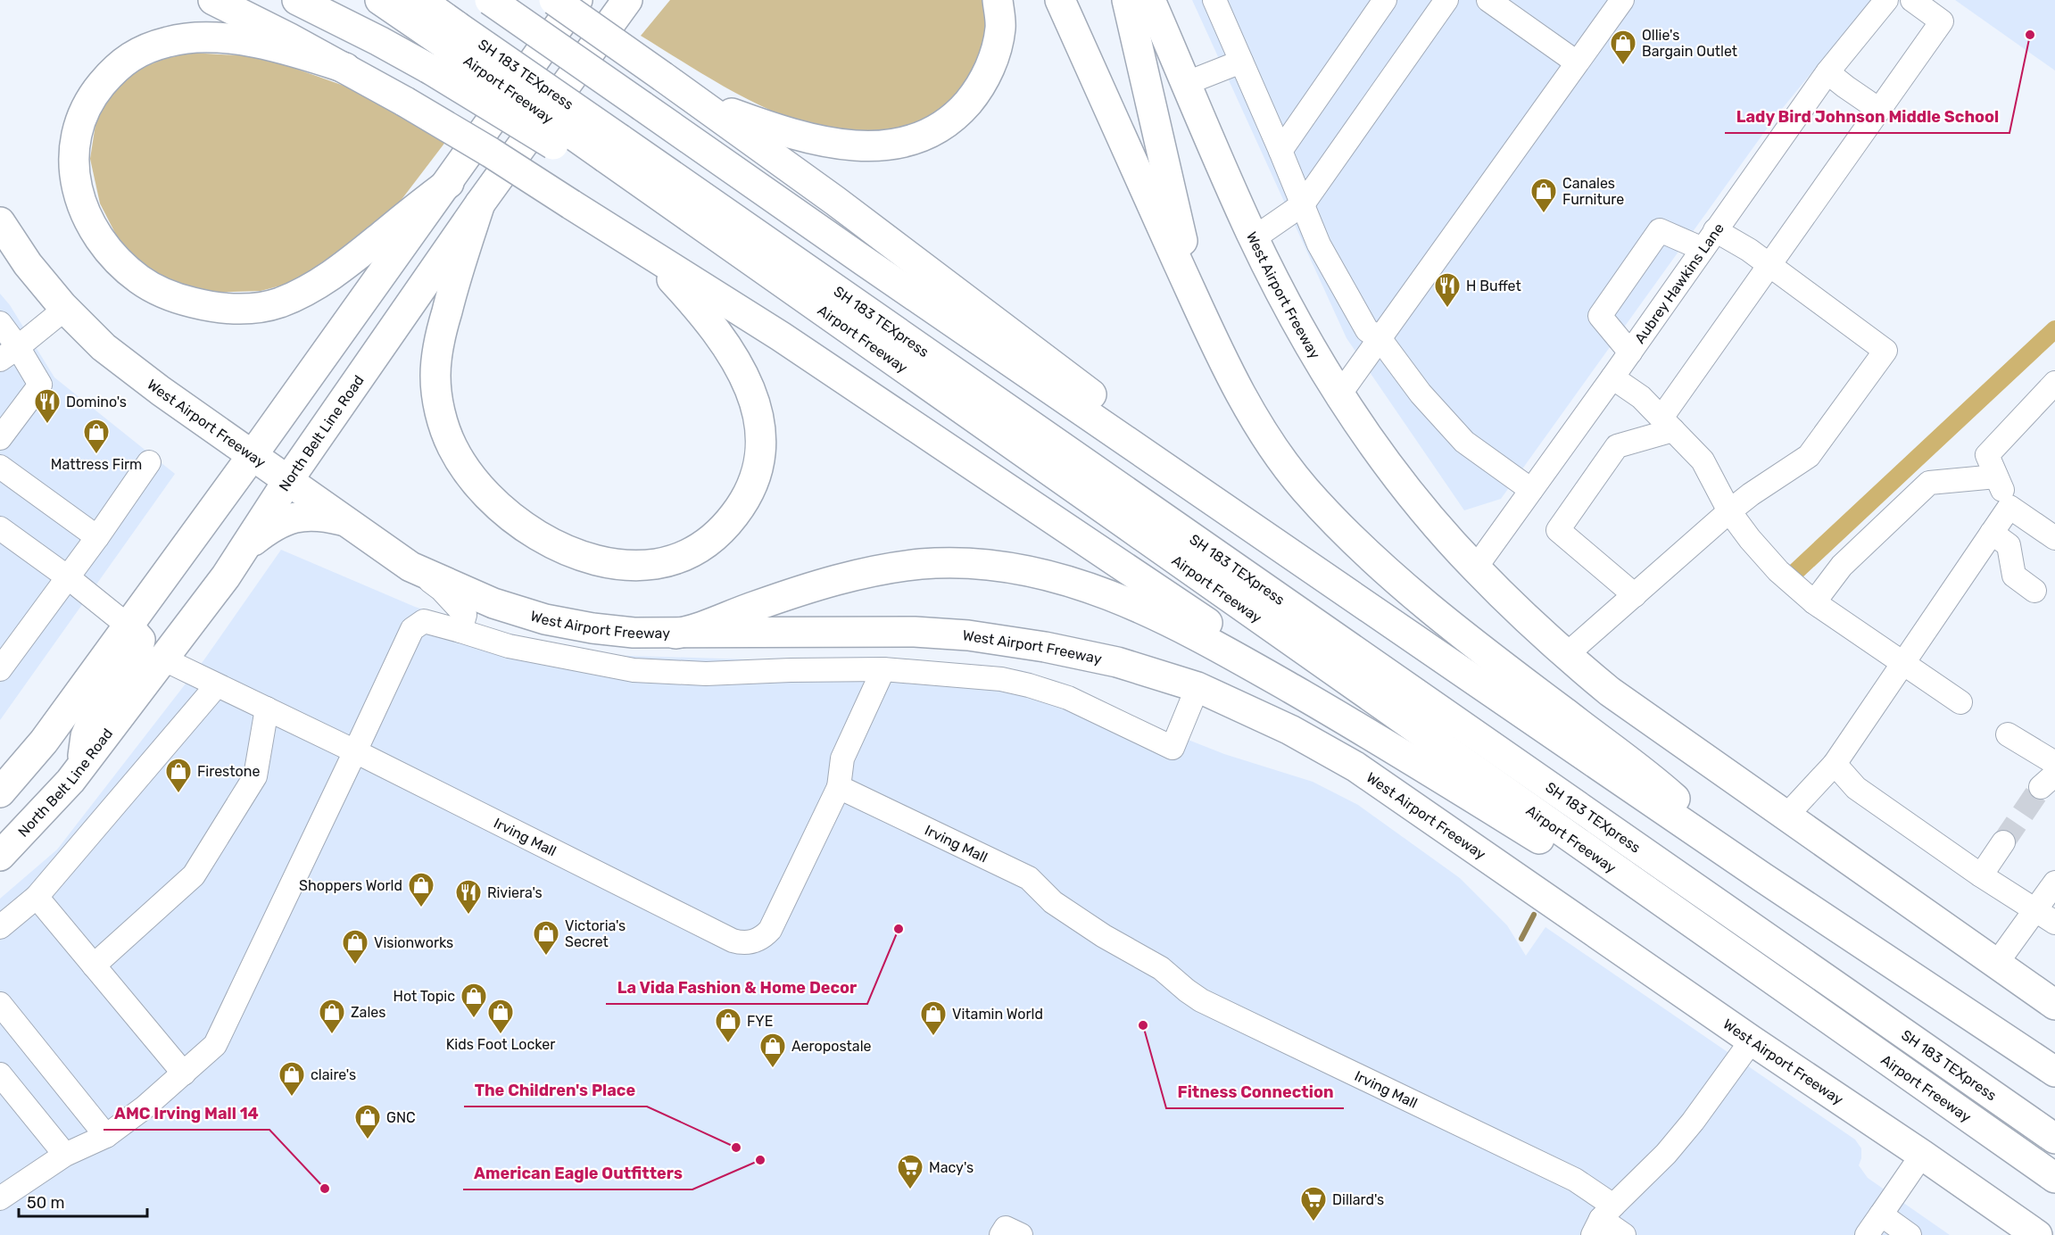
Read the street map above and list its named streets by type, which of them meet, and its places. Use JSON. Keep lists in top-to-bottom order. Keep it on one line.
{"streets":{"main road":["SH 183 TEXpress","Airport Freeway","West Airport Freeway","North Belt Line Road"],"street":["Aubrey Hawkins Lane","Irving Mall"]},"crossings":[["SH 183 TEXpress","Airport Freeway"],["Aubrey Hawkins Lane","West Airport Freeway"],["West Airport Freeway","North Belt Line Road"],["North Belt Line Road","Irving Mall"]],"places":{"other":["Lady Bird Johnson Middle School","La Vida Fashion & Home Decor","Fitness Connection","The Children's Place","American Eagle Outfitters","AMC Irving Mall 14"],"shop":["Ollie's Bargain Outlet","Canales Furniture","Mattress Firm","Firestone","Shoppers World","Victoria's Secret","Visionworks","Hot Topic","Zales","Kids Foot Locker","Vitamin World","FYE","Aeropostale","claire's","GNC"],"restaurant":["H Buffet","Domino's","Riviera's"],"supermarket":["Macy's","Dillard's"]},"scale_bar":"50 m"}
